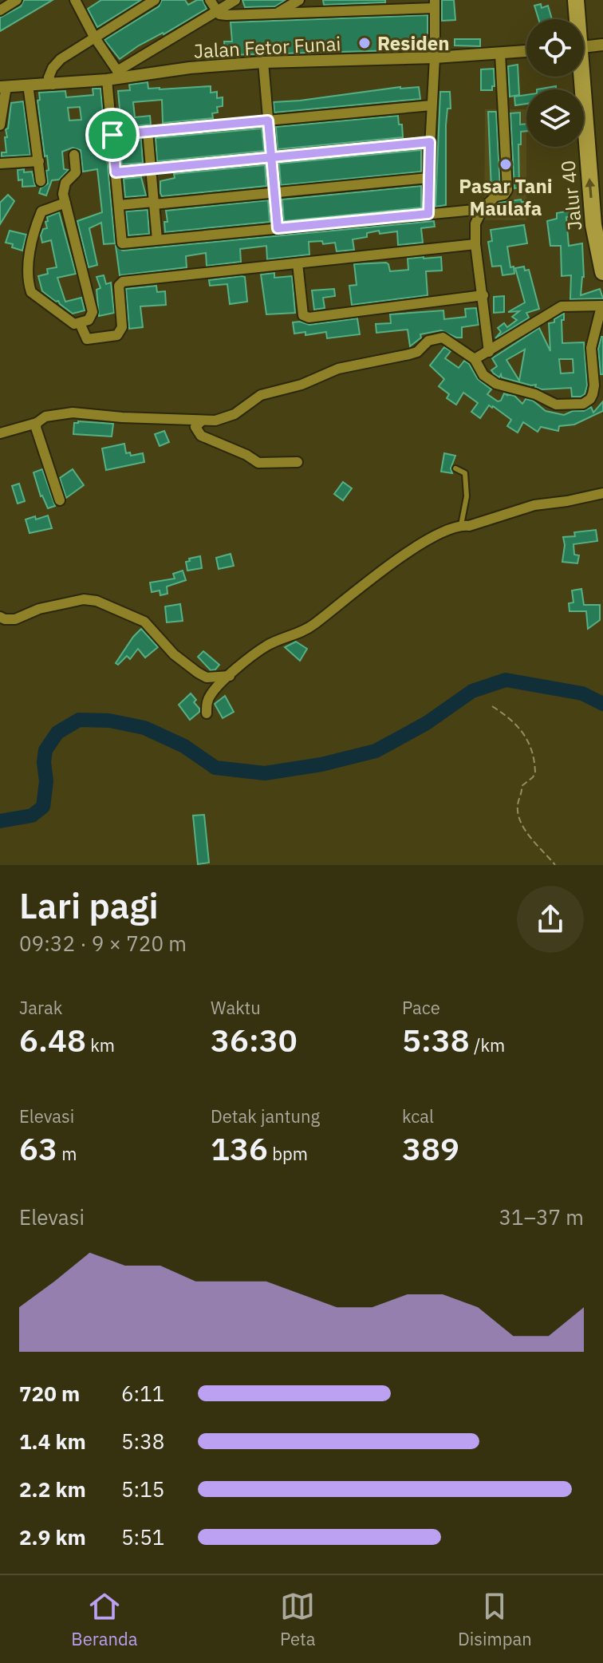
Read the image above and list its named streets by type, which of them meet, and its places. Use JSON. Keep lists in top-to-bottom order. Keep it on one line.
{"streets":{"highway":["Jalur 40"],"street":["Jalan Fetor Funai"]},"one_way":["Jalur 40"],"places":["Residen","Pasar Tani Maulafa"],"page":{"heading":["Lari pagi","09:32 · 9 × 720 m"],"stats":[["Jarak","6.48 km"],["Waktu","36:30"],["Pace","5:38 /km"],["Elevasi","63 m"],["Detak jantung","136 bpm"],["kcal","389"]],"chart":["Elevasi","31–37 m"],"list":[{"name":"720 m","note":"6:11"},{"name":"1.4 km","note":"5:38"},{"name":"2.2 km","note":"5:15"},{"name":"2.9 km","note":"5:51"}],"tabs":["Beranda","Peta","Disimpan"]}}
